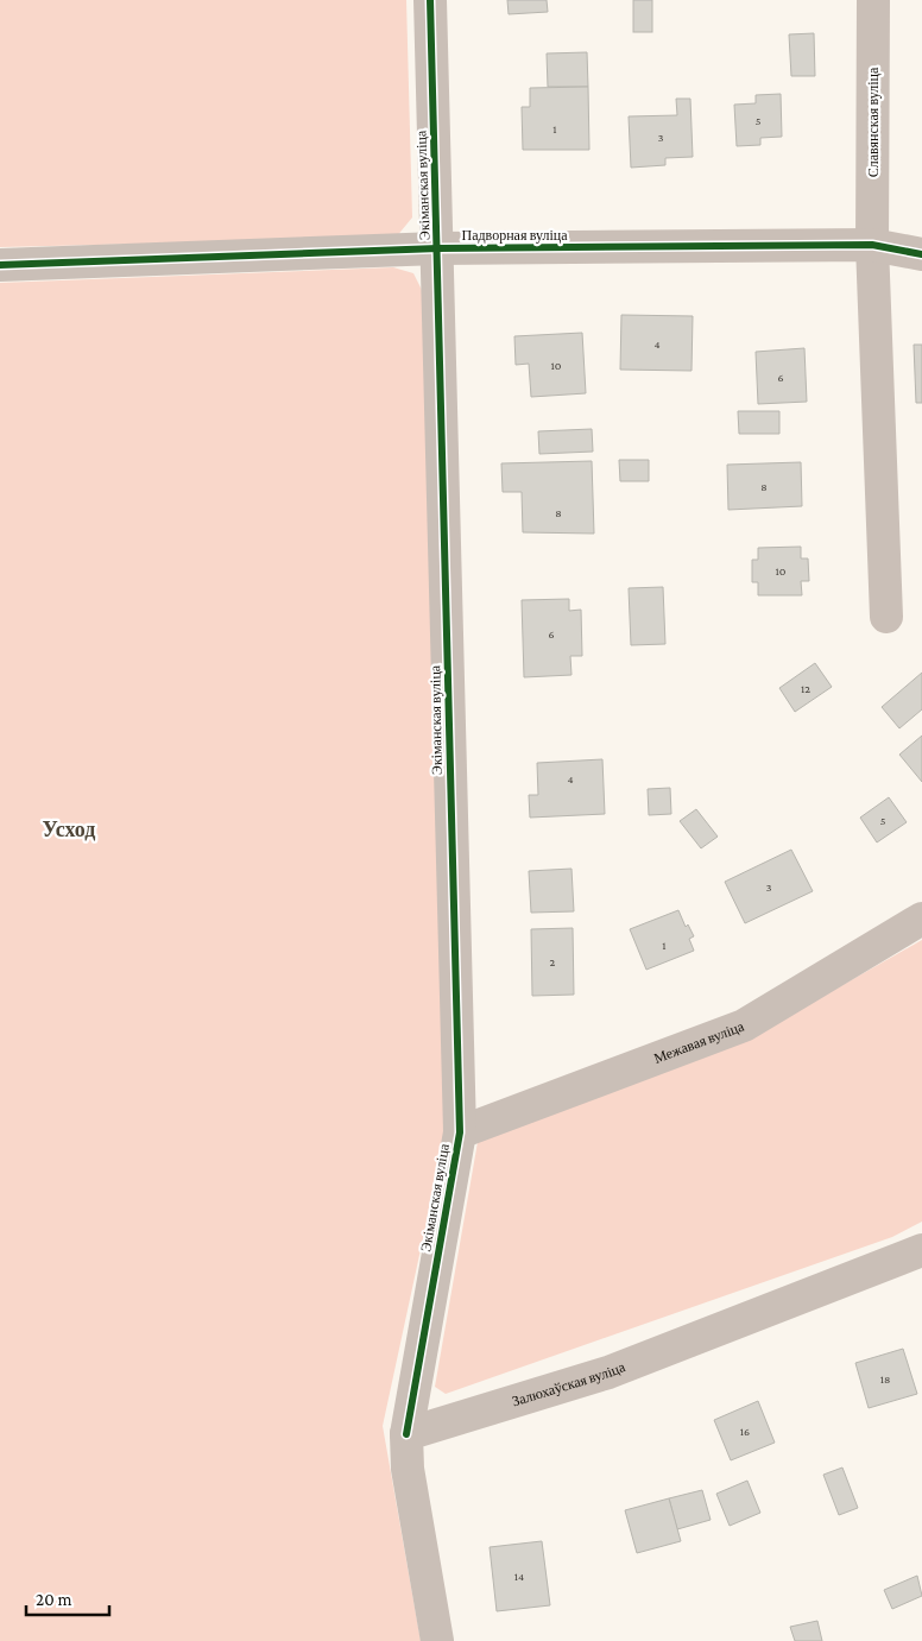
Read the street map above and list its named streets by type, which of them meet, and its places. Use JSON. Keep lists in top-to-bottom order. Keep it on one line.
{"streets":{"street":["Славянская вуліца","Экіманская вуліца","Падворная вуліца","Межавая вуліца","Залюхаўская вуліца"]},"crossings":[["Славянская вуліца","Падворная вуліца"],["Экіманская вуліца","Падворная вуліца"],["Экіманская вуліца","Межавая вуліца"],["Экіманская вуліца","Залюхаўская вуліца"]],"districts":["Усход"],"house_numbers":["5","1","3","4","10","6","8","8","10","6","12","4","5","3","1","2","18","16","14"],"scale_bar":"20 m"}
